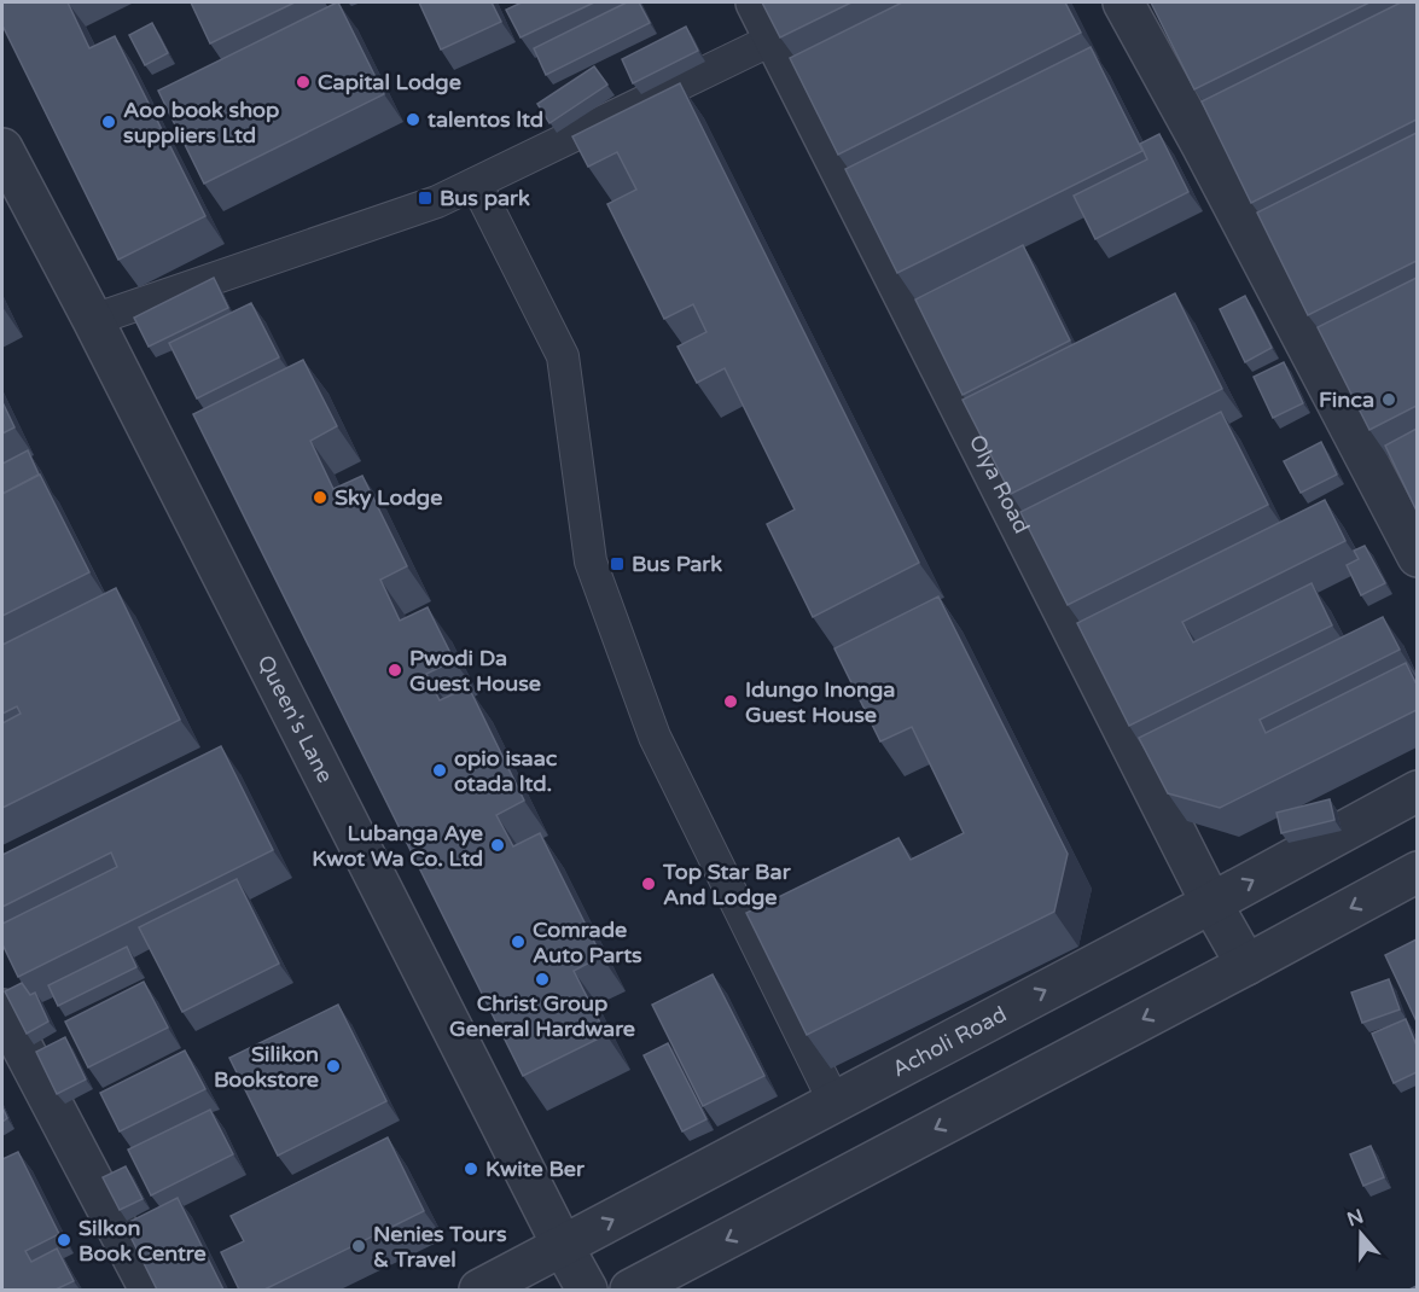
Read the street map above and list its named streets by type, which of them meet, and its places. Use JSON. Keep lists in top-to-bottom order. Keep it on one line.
{"streets":{"street":["Olya Road","Queen's Lane","Acholi Road"]},"crossings":[["Olya Road","Acholi Road"],["Queen's Lane","Acholi Road"]],"places":{"other":["Capital Lodge","talentos ltd","Aoo book shop suppliers Ltd","Finca","Sky Lodge","Pwodi Da Guest House","Idungo Inonga Guest House","opio isaac otada ltd.","Lubanga Aye Kwot Wa Co. Ltd","Top Star Bar And Lodge","Comrade Auto Parts","Christ Group General Hardware","Silikon Bookstore","Kwite Ber","Silkon Book Centre","Nenies Tours & Travel"],"transit":["Bus park","Bus Park"]},"north":"top"}
